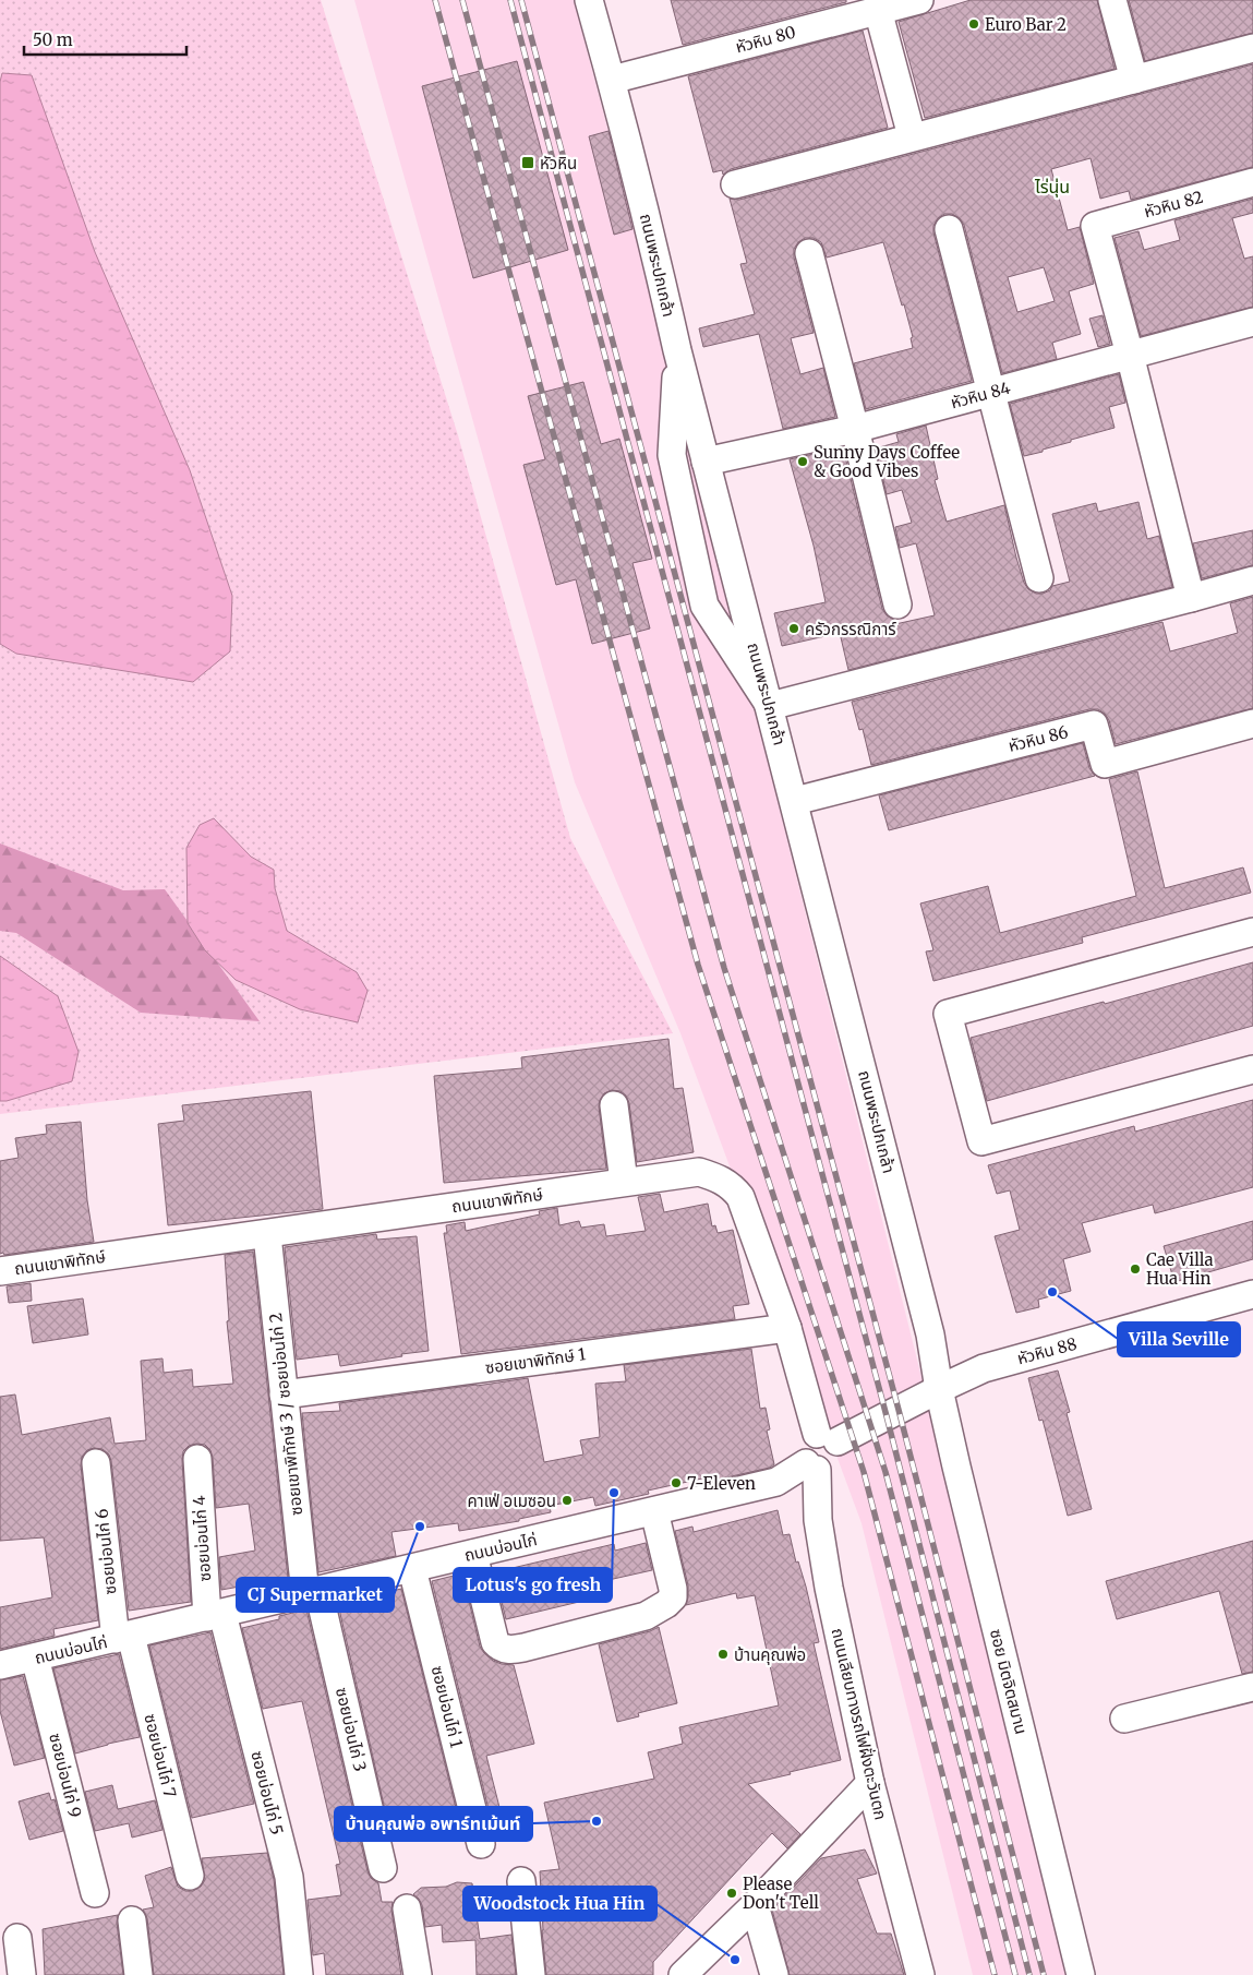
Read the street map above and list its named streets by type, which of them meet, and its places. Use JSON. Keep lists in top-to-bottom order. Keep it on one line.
{"streets":{"street":["หัวหิน 80","หัวหิน 82","ถนนพระปกเกล้า","หัวหิน 84","หัวหิน 86","ถนนเขาพิทักษ์","หัวหิน 88","ซอยเขาพิทักษ์ 1","ซอยเขาพิทักษ์ 3 / ซอยบ่อนไก่ 2","ซอยบ่อนไก่ 4","ถนนบ่อนไก่","ซอยบ่อนไก่ 6","ซอย มิตจิตสมาน","ซอยบ่อนไก่ 1","ถนนเลียบทางรถไฟฝั่งตะวันตก","ซอยบ่อนไก่ 3","ซอยบ่อนไก่ 7","ซอยบ่อนไก่ 9","ซอยบ่อนไก่ 5"]},"crossings":[["หัวหิน 80","ถนนพระปกเกล้า"],["หัวหิน 82","หัวหิน 84"],["ถนนพระปกเกล้า","หัวหิน 84"],["ถนนพระปกเกล้า","หัวหิน 86"],["ถนนพระปกเกล้า","หัวหิน 88"],["ถนนพระปกเกล้า","ซอย มิตจิตสมาน"],["ถนนเขาพิทักษ์","หัวหิน 88"],["ถนนเขาพิทักษ์","ซอยเขาพิทักษ์ 1"],["ถนนเขาพิทักษ์","ซอยเขาพิทักษ์ 3 / ซอยบ่อนไก่ 2"],["ถนนเขาพิทักษ์","ถนนเลียบทางรถไฟฝั่งตะวันตก"],["หัวหิน 88","ซอย มิตจิตสมาน"],["หัวหิน 88","ถนนเลียบทางรถไฟฝั่งตะวันตก"],["ซอยเขาพิทักษ์ 1","ซอยเขาพิทักษ์ 3 / ซอยบ่อนไก่ 2"],["ซอยเขาพิทักษ์ 3 / ซอยบ่อนไก่ 2","ถนนบ่อนไก่"],["ซอยเขาพิทักษ์ 3 / ซอยบ่อนไก่ 2","ซอยบ่อนไก่ 3"],["ซอยบ่อนไก่ 4","ถนนบ่อนไก่"],["ซอยบ่อนไก่ 4","ซอยบ่อนไก่ 5"],["ถนนบ่อนไก่","ซอยบ่อนไก่ 6"],["ถนนบ่อนไก่","ซอยบ่อนไก่ 1"],["ถนนบ่อนไก่","ถนนเลียบทางรถไฟฝั่งตะวันตก"],["ถนนบ่อนไก่","ซอยบ่อนไก่ 3"],["ถนนบ่อนไก่","ซอยบ่อนไก่ 7"],["ถนนบ่อนไก่","ซอยบ่อนไก่ 9"],["ถนนบ่อนไก่","ซอยบ่อนไก่ 5"],["ซอยบ่อนไก่ 6","ซอยบ่อนไก่ 7"]],"districts":["ไร่นุ่น"],"places":{"other":["Euro Bar 2","Sunny Days Coffee & Good Vibes","ครัวกรรณิการ์","Cae Villa Hua Hin","Villa Seville","7-Eleven","Lotus's go fresh","คาเฟ่ อเมซอน","CJ Supermarket","บ้านคุณพ่อ","บ้านคุณพ่อ อพาร์ทเม้นท์","Please Don't Tell","Woodstock Hua Hin"],"transit":["หัวหิน"]},"scale_bar":"50 m"}
